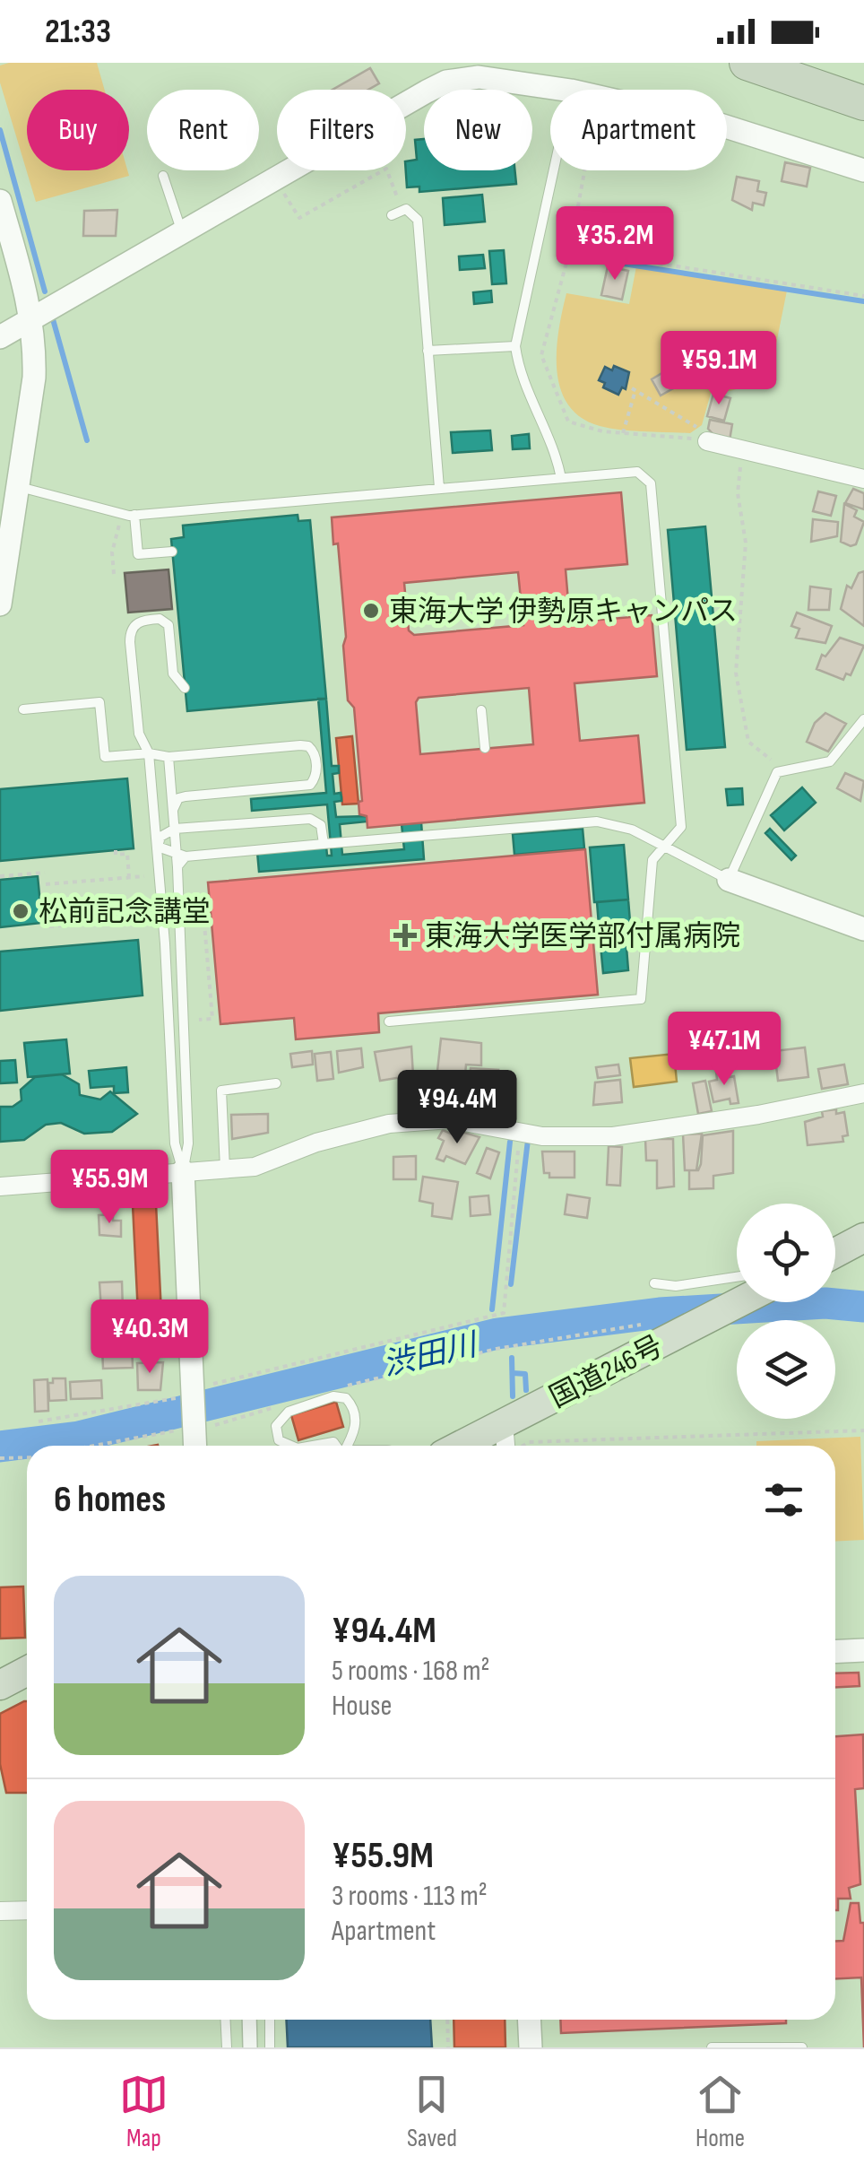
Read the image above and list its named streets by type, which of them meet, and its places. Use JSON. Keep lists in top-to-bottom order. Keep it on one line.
{"streets":{"highway":["国道246号"]},"water":["渋田川"],"places":{"other":["東海大学 伊勢原キャンパス","松前記念講堂"],"health":["東海大学医学部付属病院"]},"page":{"status":"21:33","chip":["Buy","Rent","Filters","New","Apartment"],"price":["¥35.2M","¥59.1M","¥47.1M","¥94.4M","¥55.9M","¥40.3M"],"heading":"6 homes","list":[{"name":"¥94.4M","note":"5 rooms · 168 m² · House"},{"name":"¥55.9M","note":"3 rooms · 113 m² · Apartment"}],"tabs":["Map","Saved","Home"]}}
